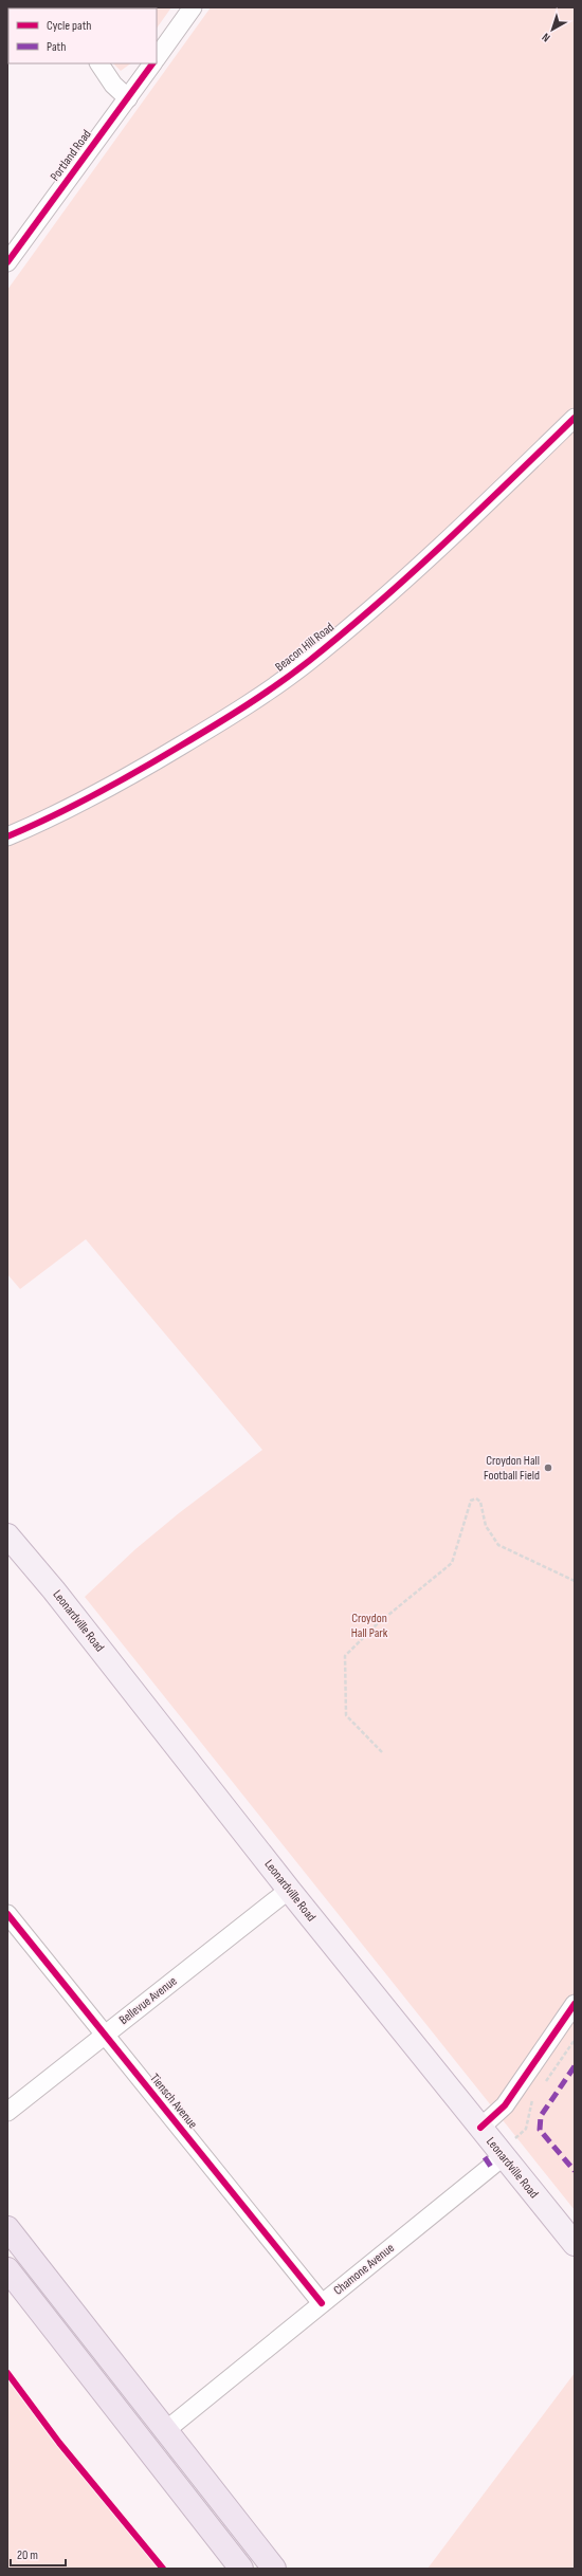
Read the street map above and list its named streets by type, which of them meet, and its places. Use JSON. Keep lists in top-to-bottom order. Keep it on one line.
{"streets":{"main road":["Leonardville Road"],"street":["Portland Road","Beacon Hill Road","Bellevue Avenue","Tiensch Avenue","Chamone Avenue"]},"crossings":[["Leonardville Road","Bellevue Avenue"],["Leonardville Road","Chamone Avenue"],["Bellevue Avenue","Tiensch Avenue"],["Tiensch Avenue","Chamone Avenue"]],"parks":["Croydon Hall Park"],"places":["Croydon Hall Football Field"],"legend":["Cycle path","Path"],"scale_bar":"20 m","north":"bottom left"}
